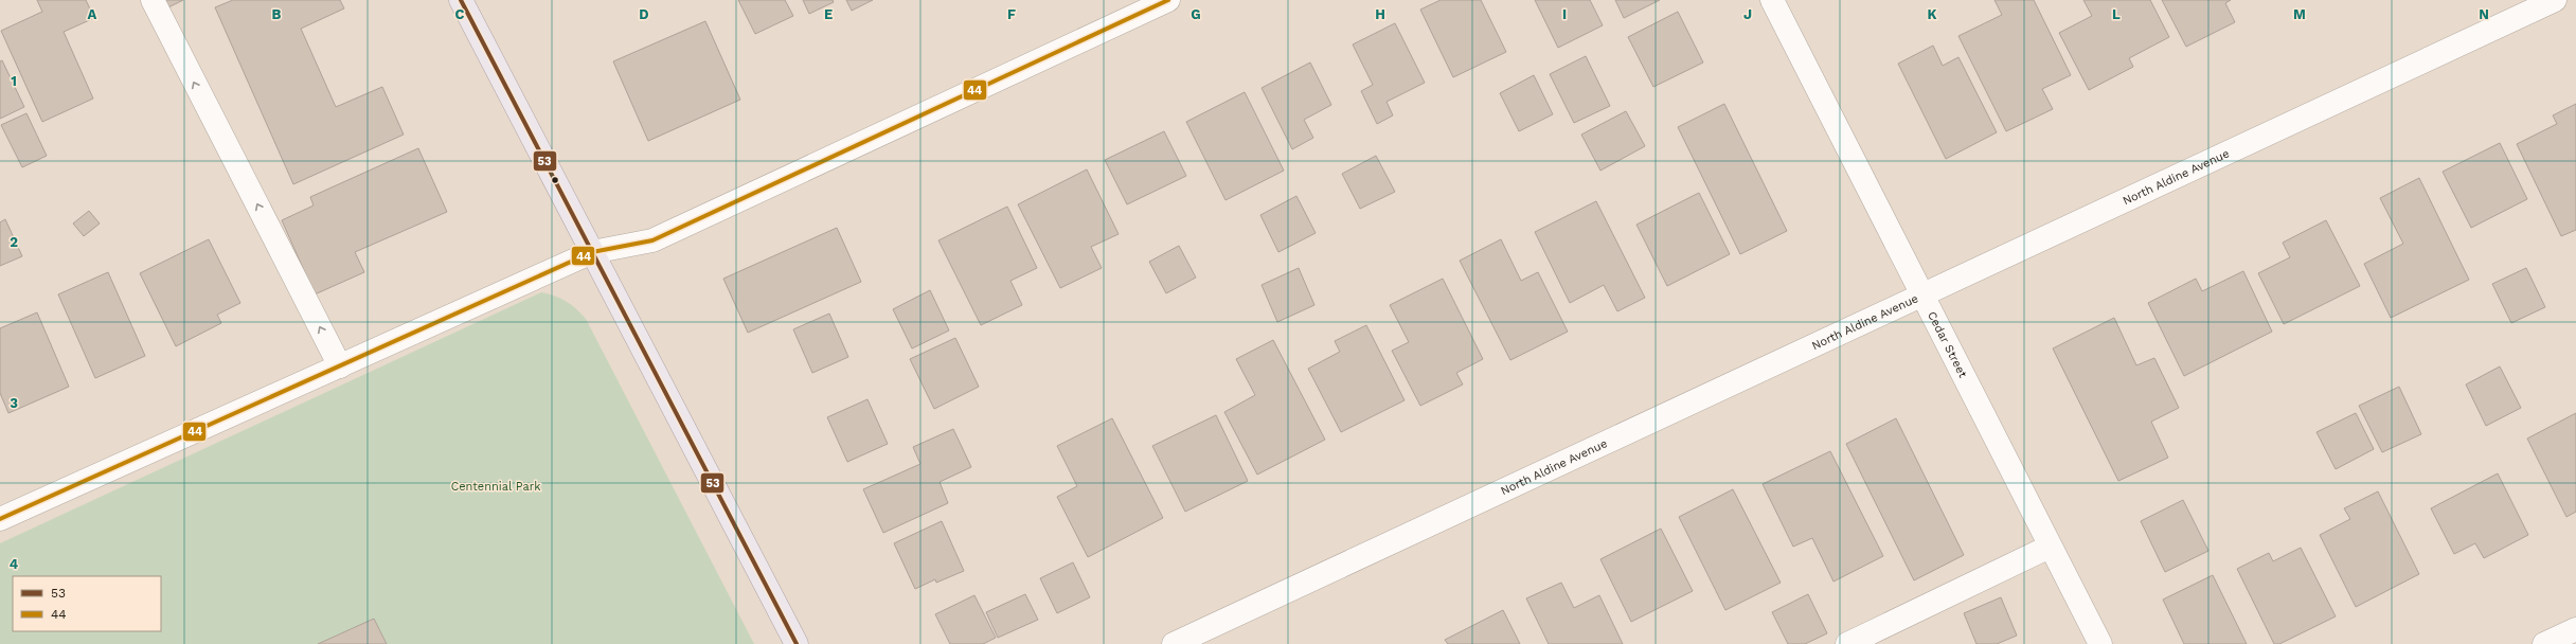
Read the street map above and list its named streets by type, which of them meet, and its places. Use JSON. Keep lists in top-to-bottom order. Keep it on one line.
{"streets":{"street":["North Aldine Avenue","Cedar Street"]},"crossings":[["North Aldine Avenue","Cedar Street"]],"parks":["Centennial Park"],"lines":["transit line 53","transit line 44"],"legend":["53","44"],"grid":{"columns":["A","B","C","D","E","F","G","H","I","J","K","L","M","N"],"rows":["1","2","3","4"]}}
